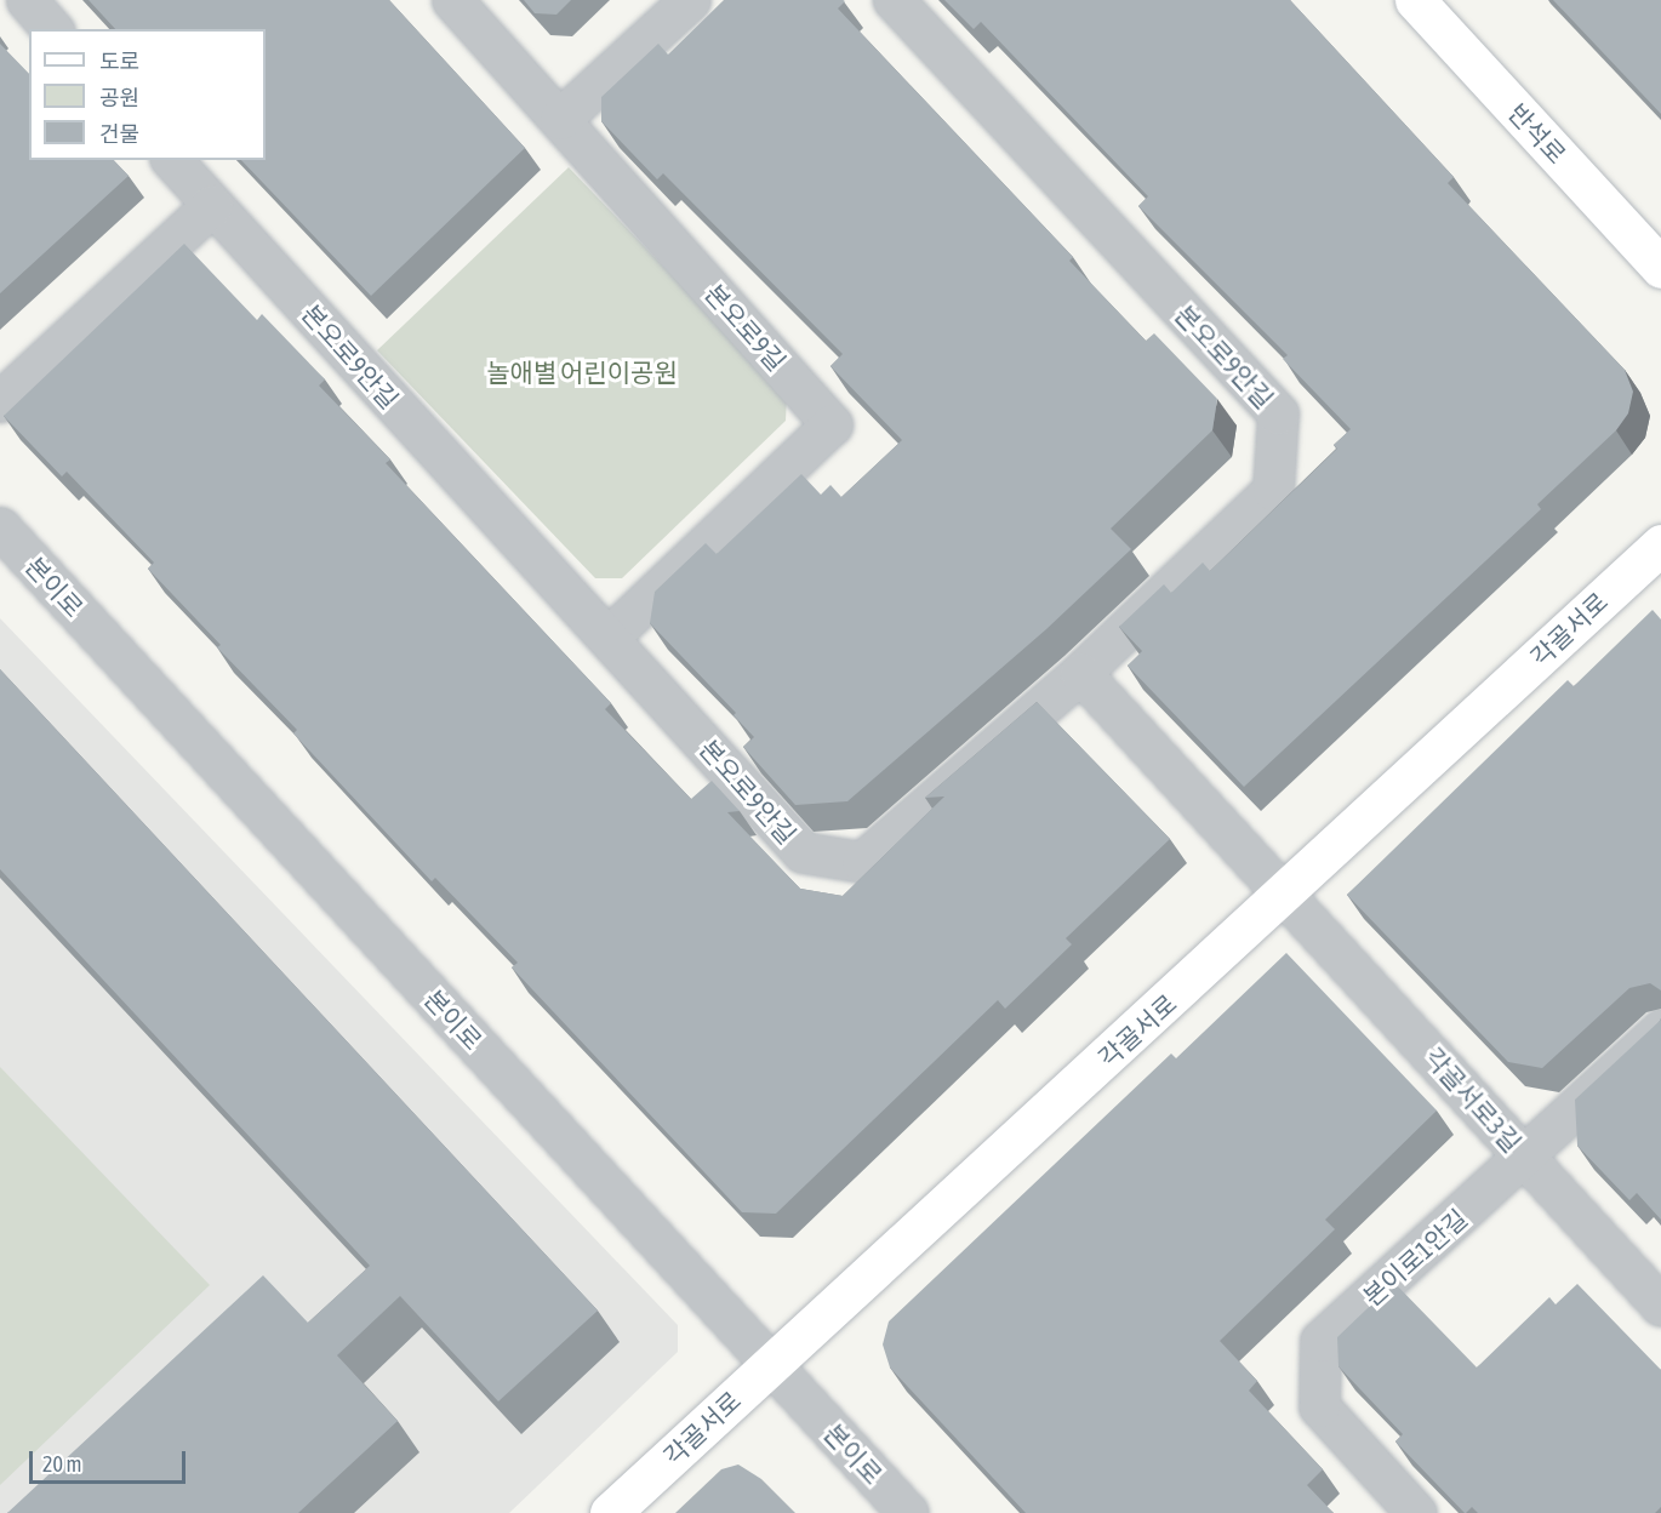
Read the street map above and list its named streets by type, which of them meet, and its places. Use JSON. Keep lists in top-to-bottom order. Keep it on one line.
{"streets":{"street":["반석로","본오로9길","본오로9안길","본이로","각골서로","각골서로3길","본이로1안길"]},"crossings":[["본오로9길","본오로9안길"],["본오로9안길","각골서로3길"],["본이로","각골서로"],["각골서로","각골서로3길"],["각골서로3길","본이로1안길"]],"parks":["놀애별 어린이공원"],"legend":["도로","공원","건물"],"scale_bar":"20 m"}
